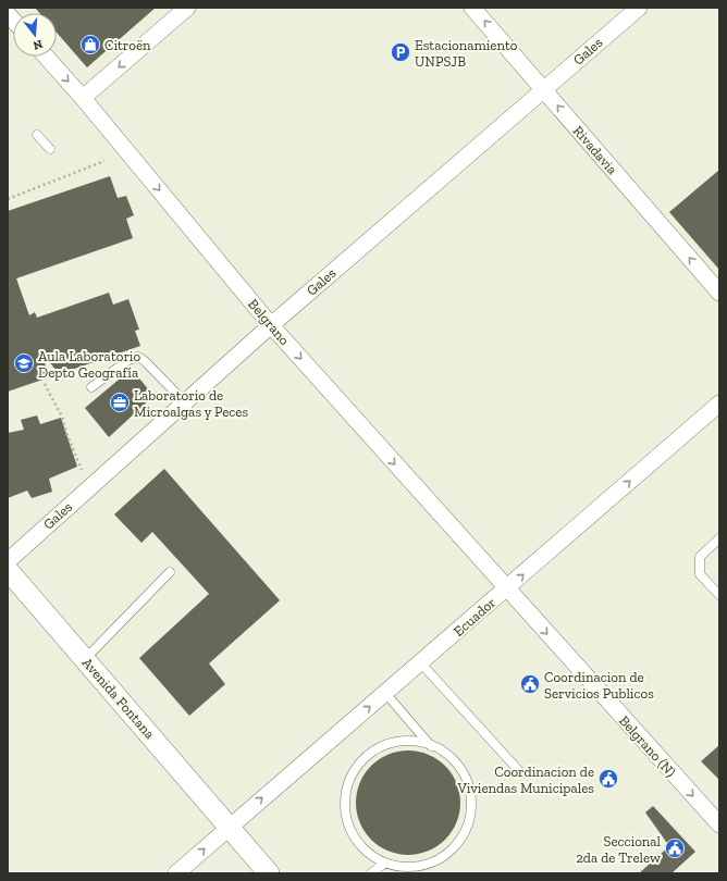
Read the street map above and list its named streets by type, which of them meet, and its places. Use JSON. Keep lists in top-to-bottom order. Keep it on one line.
{"streets":{"street":["Gales","Rivadavia","Belgrano","Ecuador","Avenida Fontana","Belgrano (N)"]},"crossings":[["Gales","Rivadavia"],["Gales","Belgrano"],["Belgrano","Ecuador"],["Belgrano","Belgrano (N)"],["Ecuador","Avenida Fontana"],["Ecuador","Belgrano (N)"]],"one_way":["Rivadavia","Belgrano","Ecuador","Belgrano (N)"],"places":{"shop":["Citroën"],"parking":["Estacionamiento UNPSJB"],"school or university":["Aula Laboratorio Depto Geografía"],"office":["Laboratorio de Microalgas y Peces"],"public building":["Coordinacion de Servicios Publicos","Coordinacion de Viviendas Municipales","Seccional 2da de Trelew"]},"north":"bottom"}
